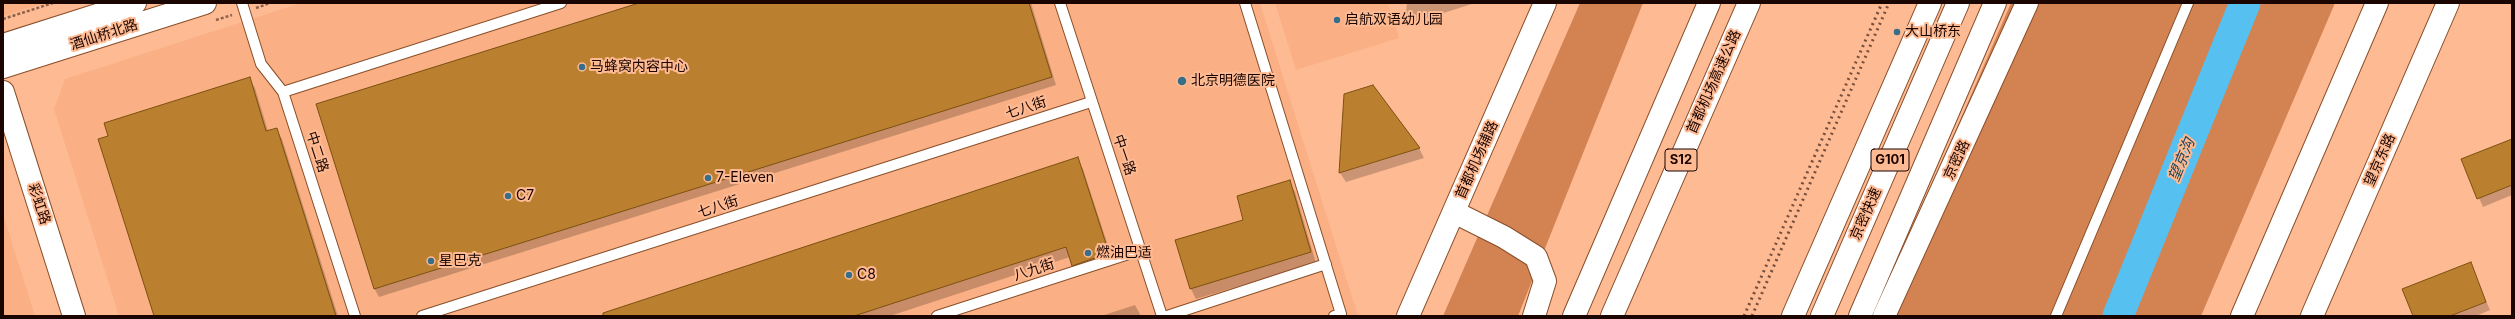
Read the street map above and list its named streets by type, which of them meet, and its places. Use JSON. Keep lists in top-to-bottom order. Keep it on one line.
{"streets":{"main road":["酒仙桥北路","首都机场高速公路","首都机场辅路","S12","G101","京密路","望京东路","彩虹路","京密快速"],"lane":["七八街","中二路","中一路","八九街"]},"crossings":[["七八街","中一路"],["中一路","八九街"]],"water":["望京沟"],"places":["启航双语幼儿园","大山桥东","马蜂窝内容中心","北京明德医院","7-Eleven","C7","燃油巴适","星巴克","C8"]}
